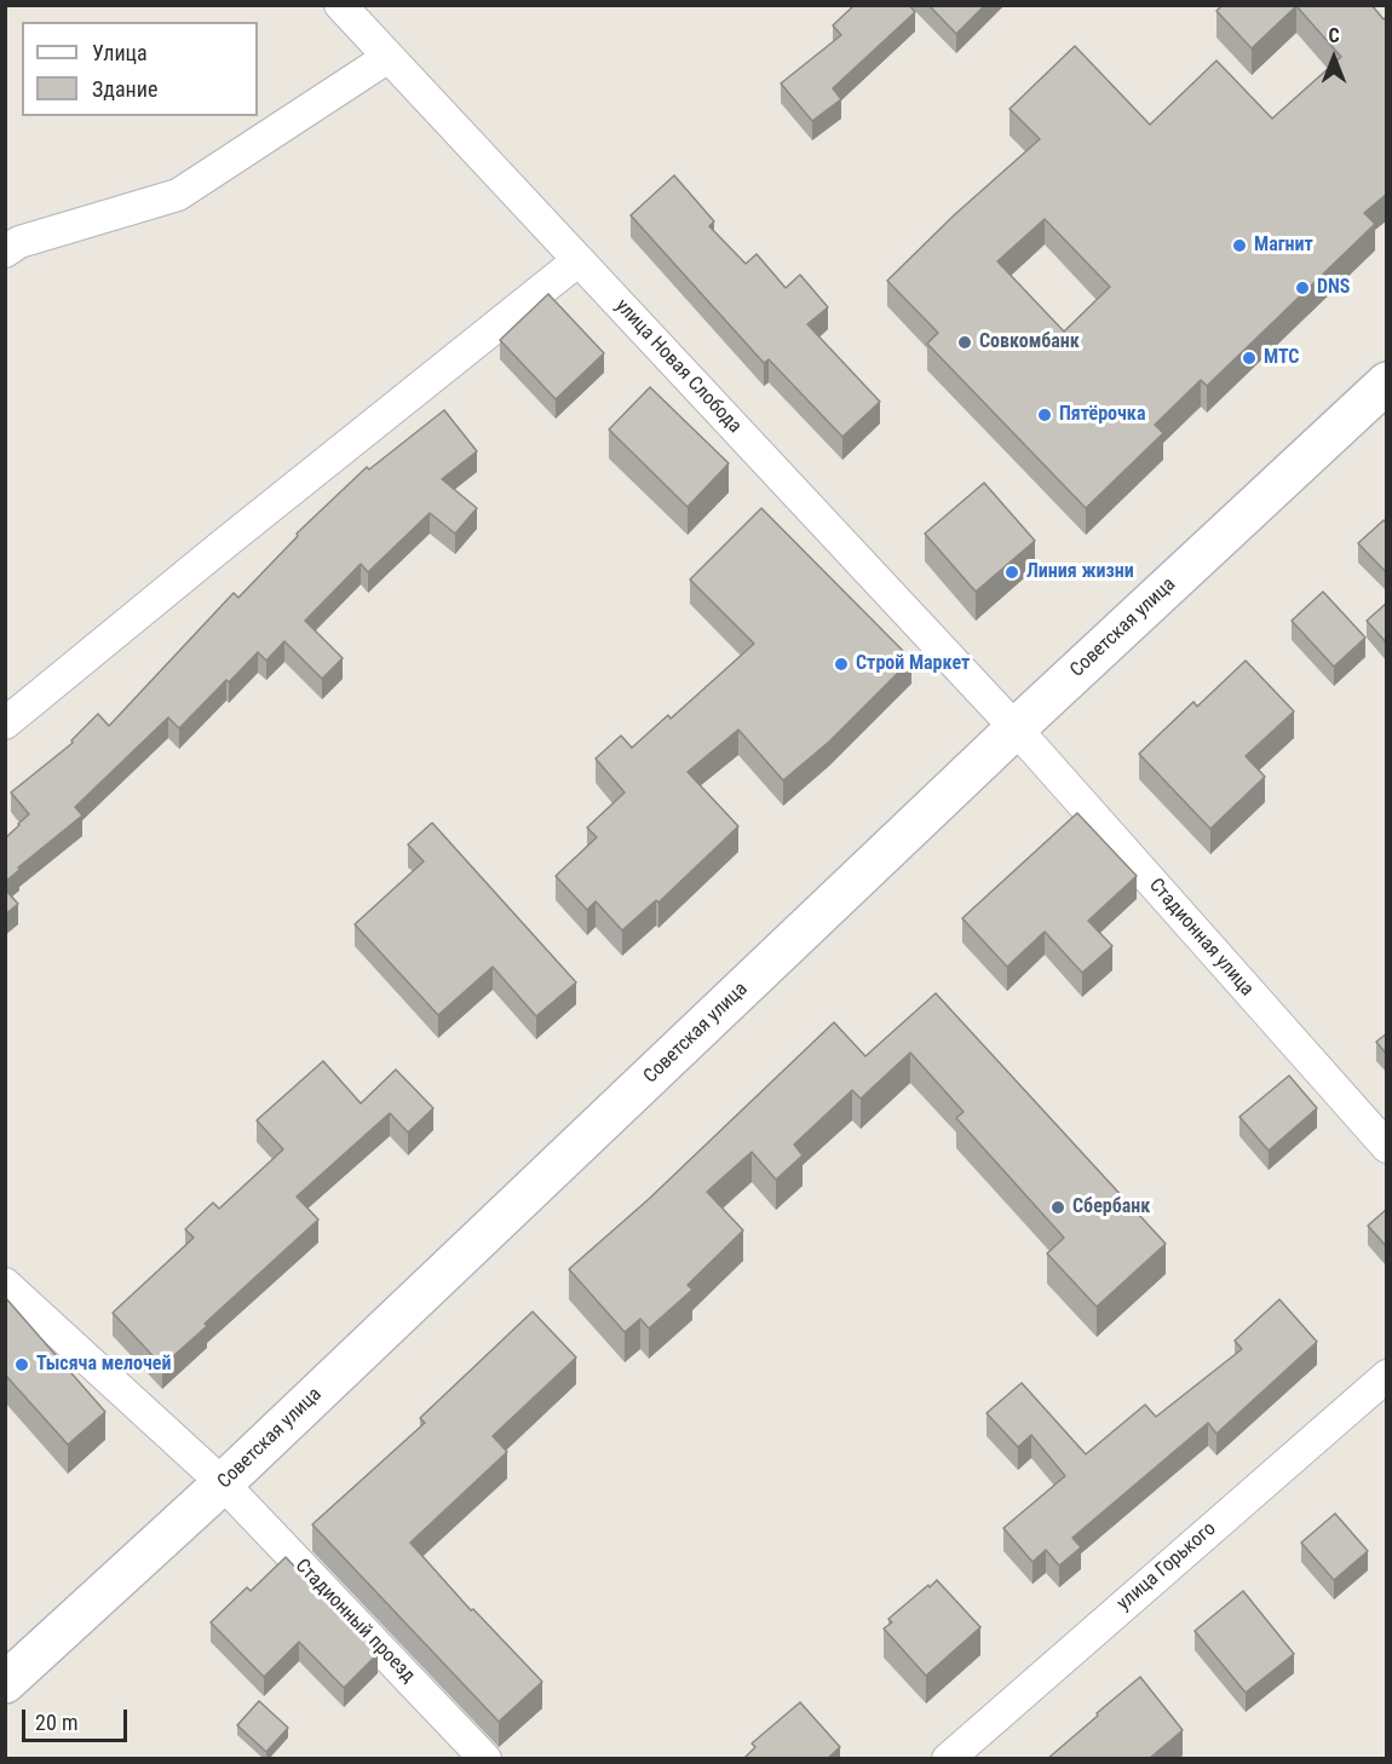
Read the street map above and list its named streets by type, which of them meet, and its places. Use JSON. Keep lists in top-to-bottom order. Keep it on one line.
{"streets":{"main road":["Советская улица"],"street":["улица Новая Слобода","Стадионная улица","улица Горького","Стадионный проезд"]},"crossings":[["улица Новая Слобода","Советская улица"],["улица Новая Слобода","Стадионная улица"],["Советская улица","Стадионная улица"],["Советская улица","Стадионный проезд"]],"places":["Магнит","DNS","Совкомбанк","МТС","Пятёрочка","Линия жизни","Строй Маркет","Сбербанк","Тысяча мелочей"],"legend":["Улица","Здание"],"scale_bar":"20 m","north":"top"}
